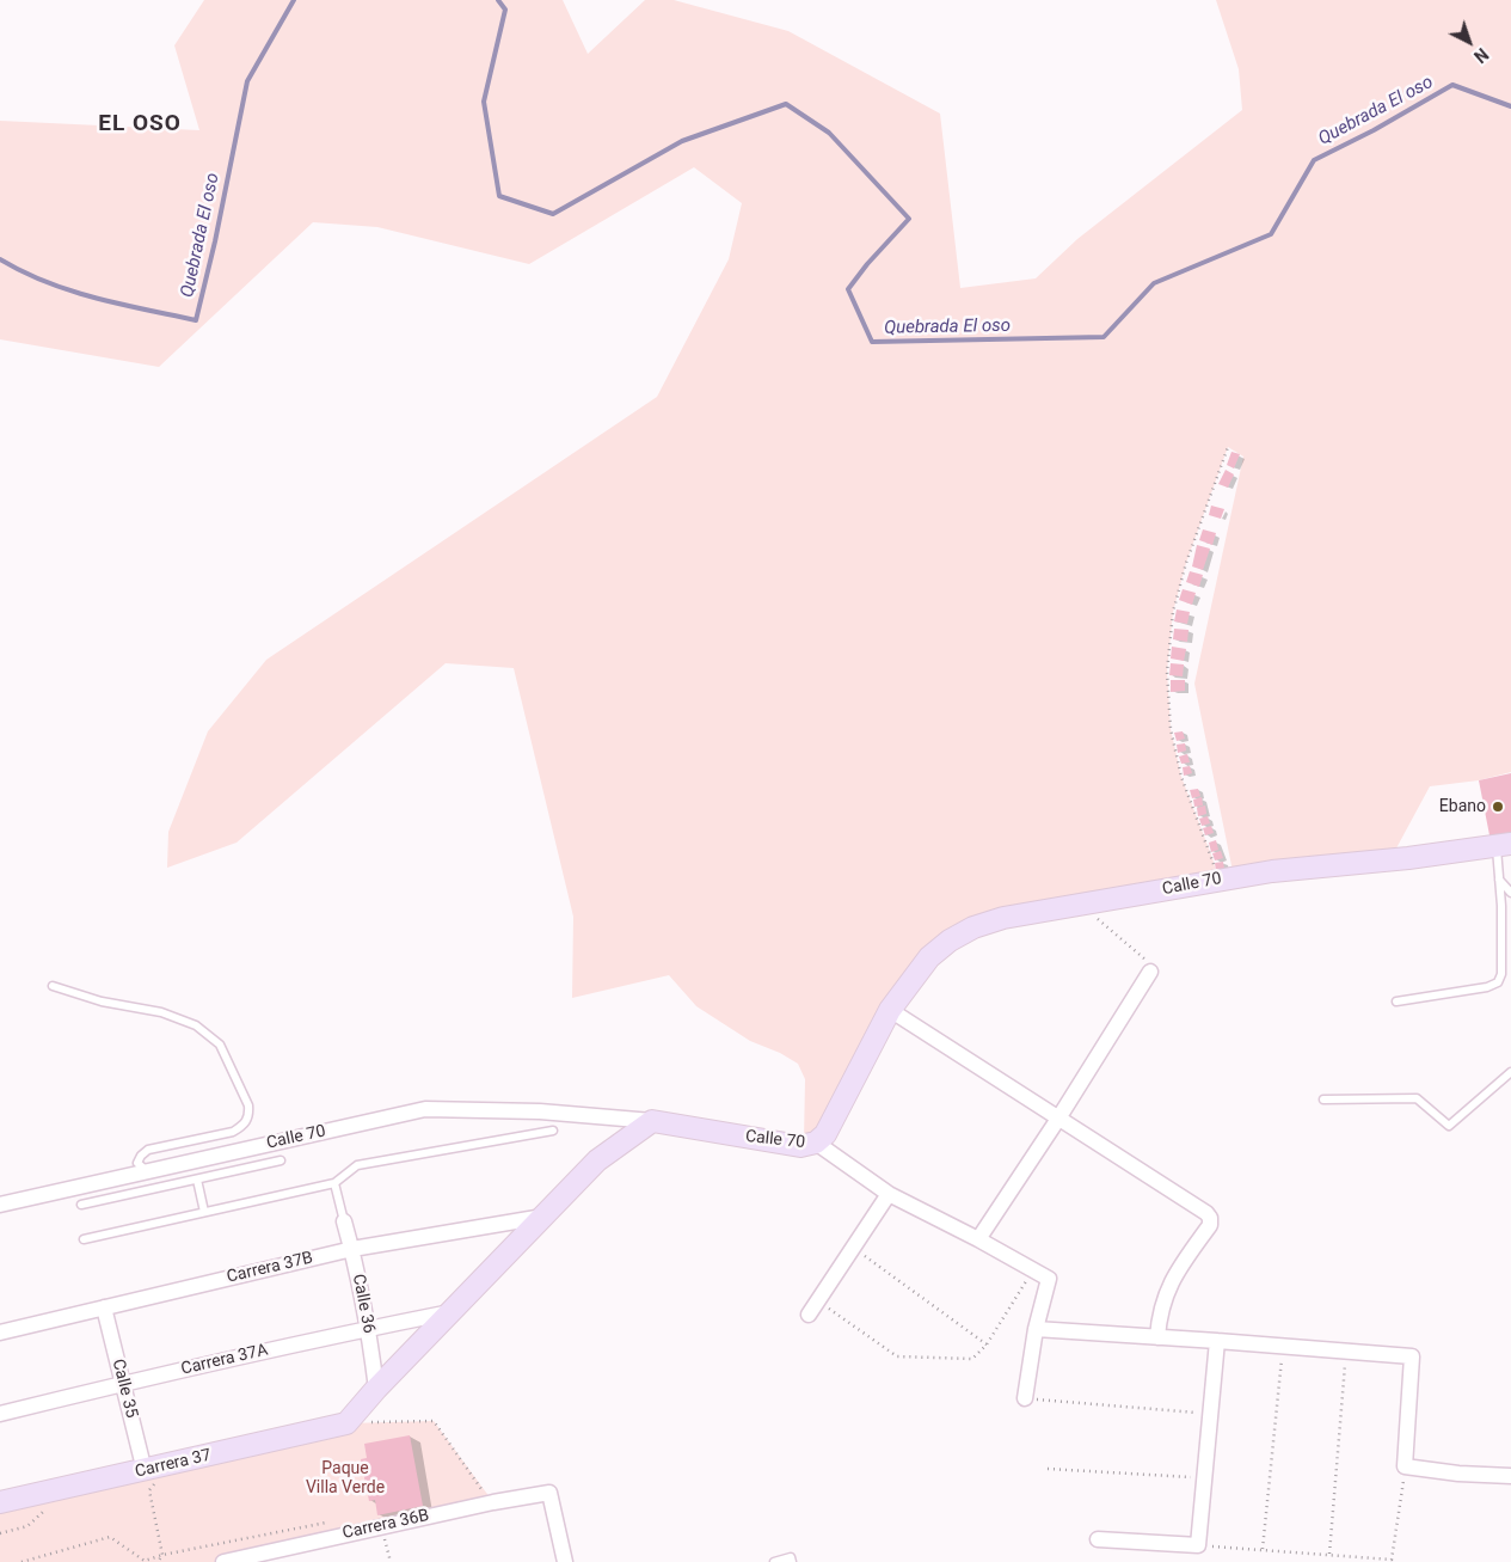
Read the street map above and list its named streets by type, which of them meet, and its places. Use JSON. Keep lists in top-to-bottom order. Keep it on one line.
{"streets":{"main road":["Calle 70","Carrera 37"],"street":["Carrera 37B","Calle 36","Carrera 37A","Calle 35","Carrera 36B"]},"crossings":[["Carrera 37B","Calle 36"],["Carrera 37B","Calle 35"],["Calle 36","Carrera 37A"],["Carrera 37A","Calle 35"],["Calle 35","Carrera 37"]],"districts":["EL OSO"],"water":["Quebrada El oso"],"parks":["Paque Villa Verde"],"places":["Ebano"],"north":"bottom right"}
